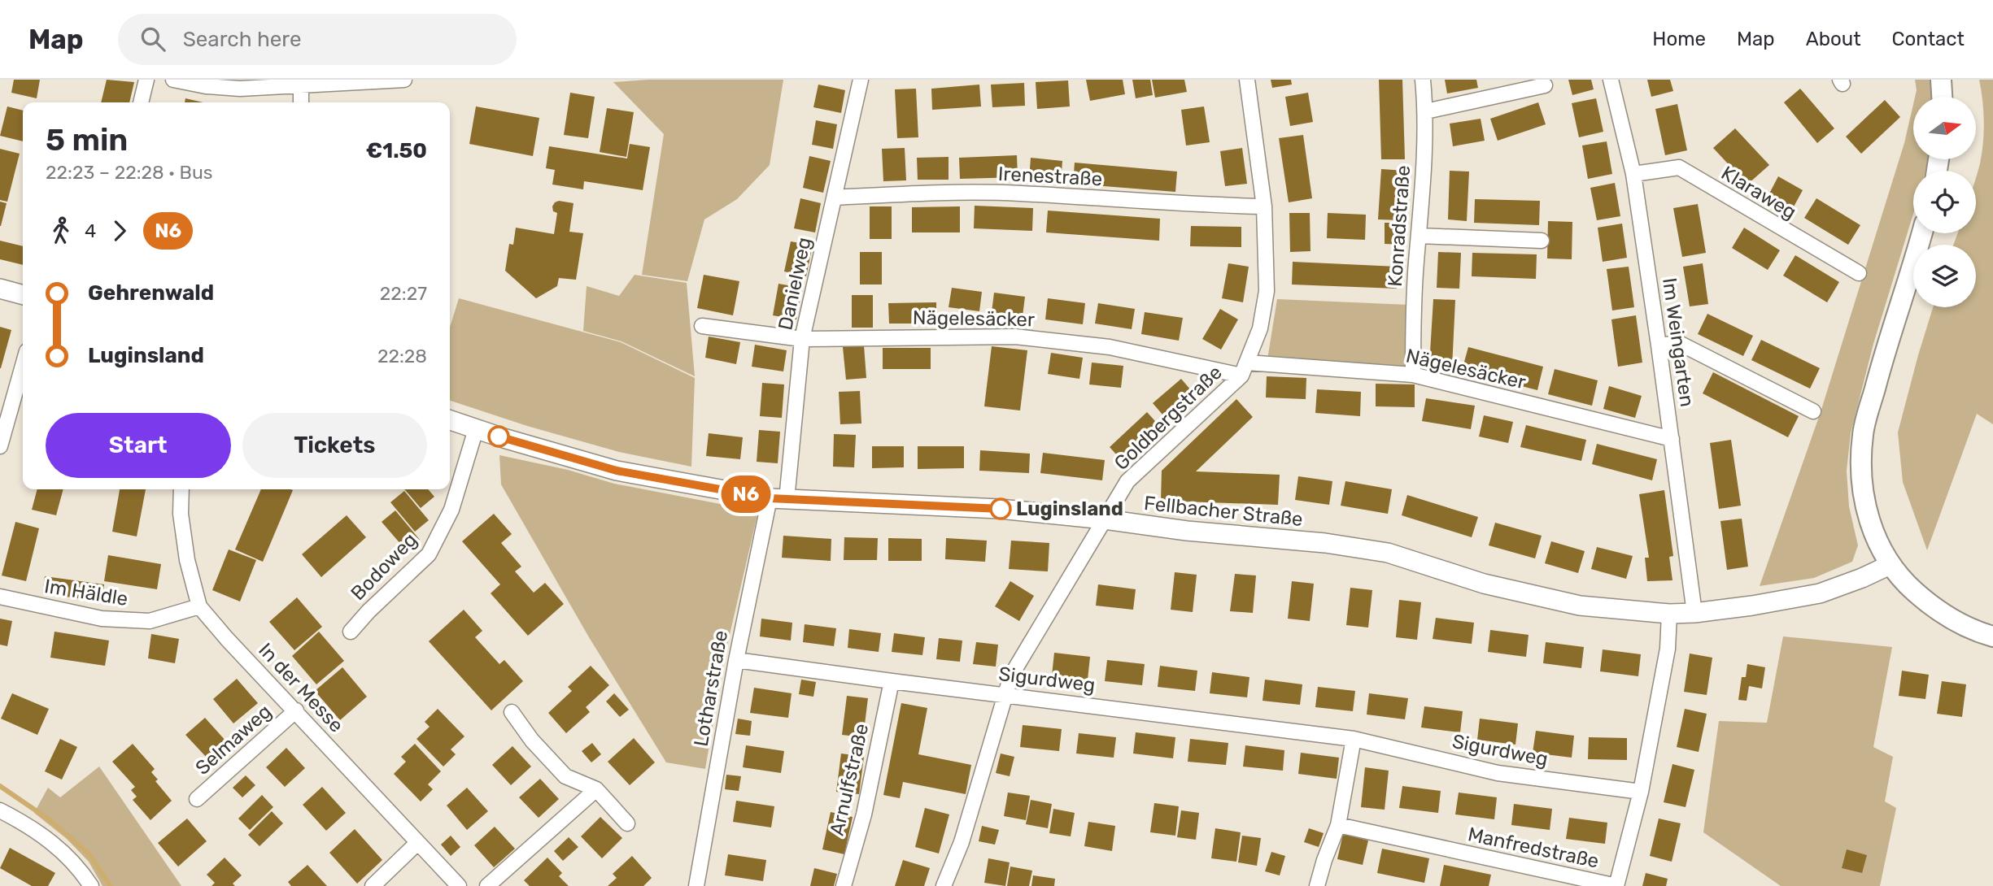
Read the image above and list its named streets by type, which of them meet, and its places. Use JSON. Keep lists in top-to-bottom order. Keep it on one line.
{"streets":{"street":["Irenestraße","Klaraweg","Konradstraße","Danielweg","Nägelesäcker","Im Weingarten","Goldbergstraße","Fellbacher Straße","Bodoweg","Im Häldle","Sigurdweg","In der Messe","Lotharstraße","Selmaweg","Arnulfstraße","Manfredstraße"]},"crossings":[["Irenestraße","Danielweg"],["Irenestraße","Goldbergstraße"],["Klaraweg","Im Weingarten"],["Konradstraße","Nägelesäcker"],["Danielweg","Nägelesäcker"],["Danielweg","Fellbacher Straße"],["Danielweg","Lotharstraße"],["Nägelesäcker","Im Weingarten"],["Nägelesäcker","Goldbergstraße"],["Im Weingarten","Fellbacher Straße"],["Goldbergstraße","Fellbacher Straße"],["Goldbergstraße","Sigurdweg"],["Fellbacher Straße","Bodoweg"],["Fellbacher Straße","Lotharstraße"],["Fellbacher Straße","Manfredstraße"],["Im Häldle","In der Messe"],["Sigurdweg","Lotharstraße"],["Sigurdweg","Arnulfstraße"],["Sigurdweg","Manfredstraße"],["In der Messe","Selmaweg"]],"places":["Luginsland"],"lines":["bus line N6"],"north":"right","page":{"header":"Map","search":"Search here","nav":["Home","Map","About","Contact"],"on_map":"N6","heading":["5 min","22:23 – 22:28 · Bus","€1.50"],"legs":["4","N6"],"list":[{"name":"Gehrenwald","value":"22:27"},{"name":"Luginsland","value":"22:28"}],"buttons":["Start","Tickets"]}}
